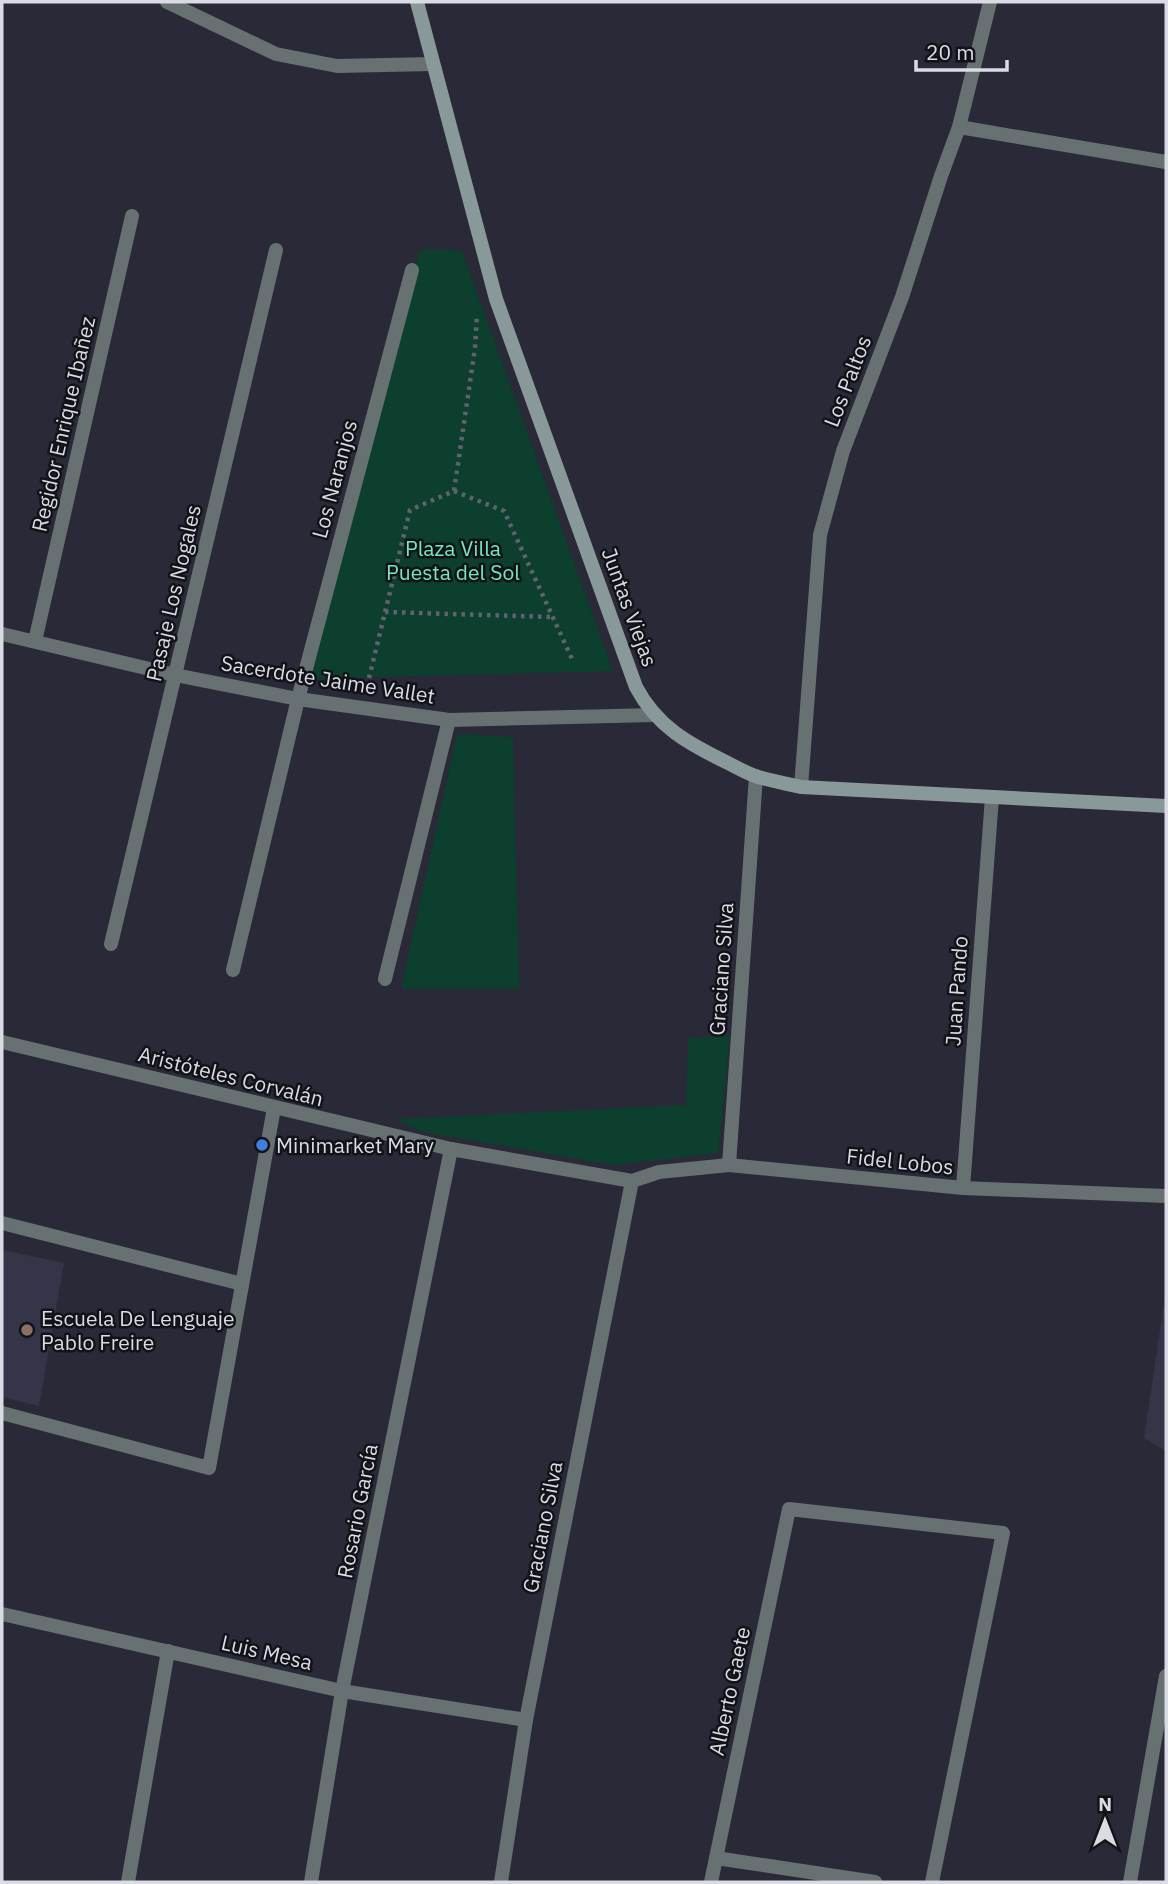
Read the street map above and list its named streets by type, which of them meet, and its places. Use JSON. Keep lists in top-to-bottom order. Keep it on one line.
{"streets":{"street":["Los Paltos","Regidor Enrique Ibañez","Los Naranjos","Pasaje Los Nogales","Juntas Viejas","Sacerdote Jaime Vallet","Graciano Silva","Juan Pando","Aristóteles Corvalán","Fidel Lobos","Rosario García","Luis Mesa","Alberto Gaete"]},"crossings":[["Los Paltos","Juntas Viejas"],["Regidor Enrique Ibañez","Sacerdote Jaime Vallet"],["Los Naranjos","Sacerdote Jaime Vallet"],["Pasaje Los Nogales","Sacerdote Jaime Vallet"],["Juntas Viejas","Sacerdote Jaime Vallet"],["Juntas Viejas","Graciano Silva"],["Juntas Viejas","Juan Pando"],["Graciano Silva","Aristóteles Corvalán"],["Graciano Silva","Fidel Lobos"],["Graciano Silva","Luis Mesa"],["Juan Pando","Fidel Lobos"],["Aristóteles Corvalán","Fidel Lobos"],["Aristóteles Corvalán","Rosario García"],["Rosario García","Luis Mesa"]],"parks":["Plaza Villa Puesta del Sol"],"places":["Minimarket Mary","Escuela De Lenguaje Pablo Freire"],"scale_bar":"20 m","north":"top"}
